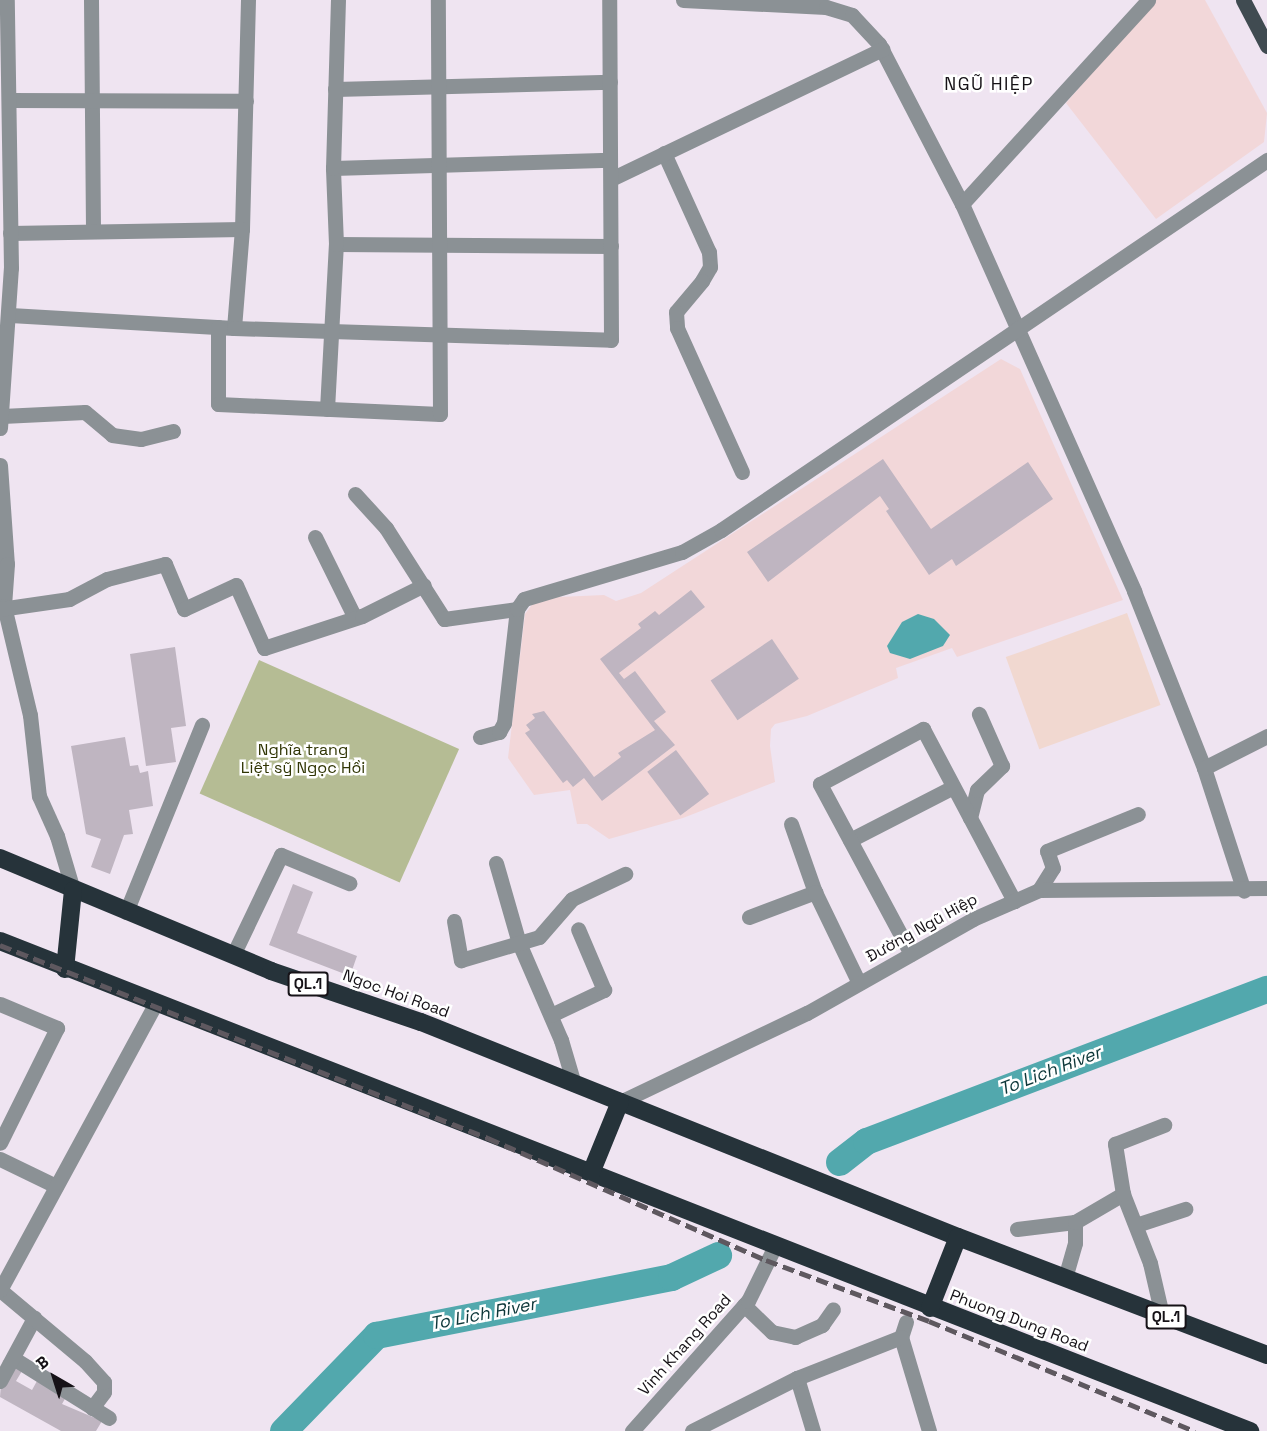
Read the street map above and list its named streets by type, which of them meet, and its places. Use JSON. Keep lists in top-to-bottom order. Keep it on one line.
{"streets":{"highway":["QL.1","Ngoc Hoi Road","Phuong Dung Road"],"street":["Đường Ngũ Hiệp","Vinh Khang Road"]},"crossings":[["Đường Ngũ Hiệp","Ngoc Hoi Road"],["QL.1","Ngoc Hoi Road"],["Phuong Dung Road","Vinh Khang Road"]],"districts":["NGŨ HIỆP"],"water":["To Lich River"],"parks":["Nghĩa trang Liệt sỹ Ngọc Hồi"],"north":"top left"}
